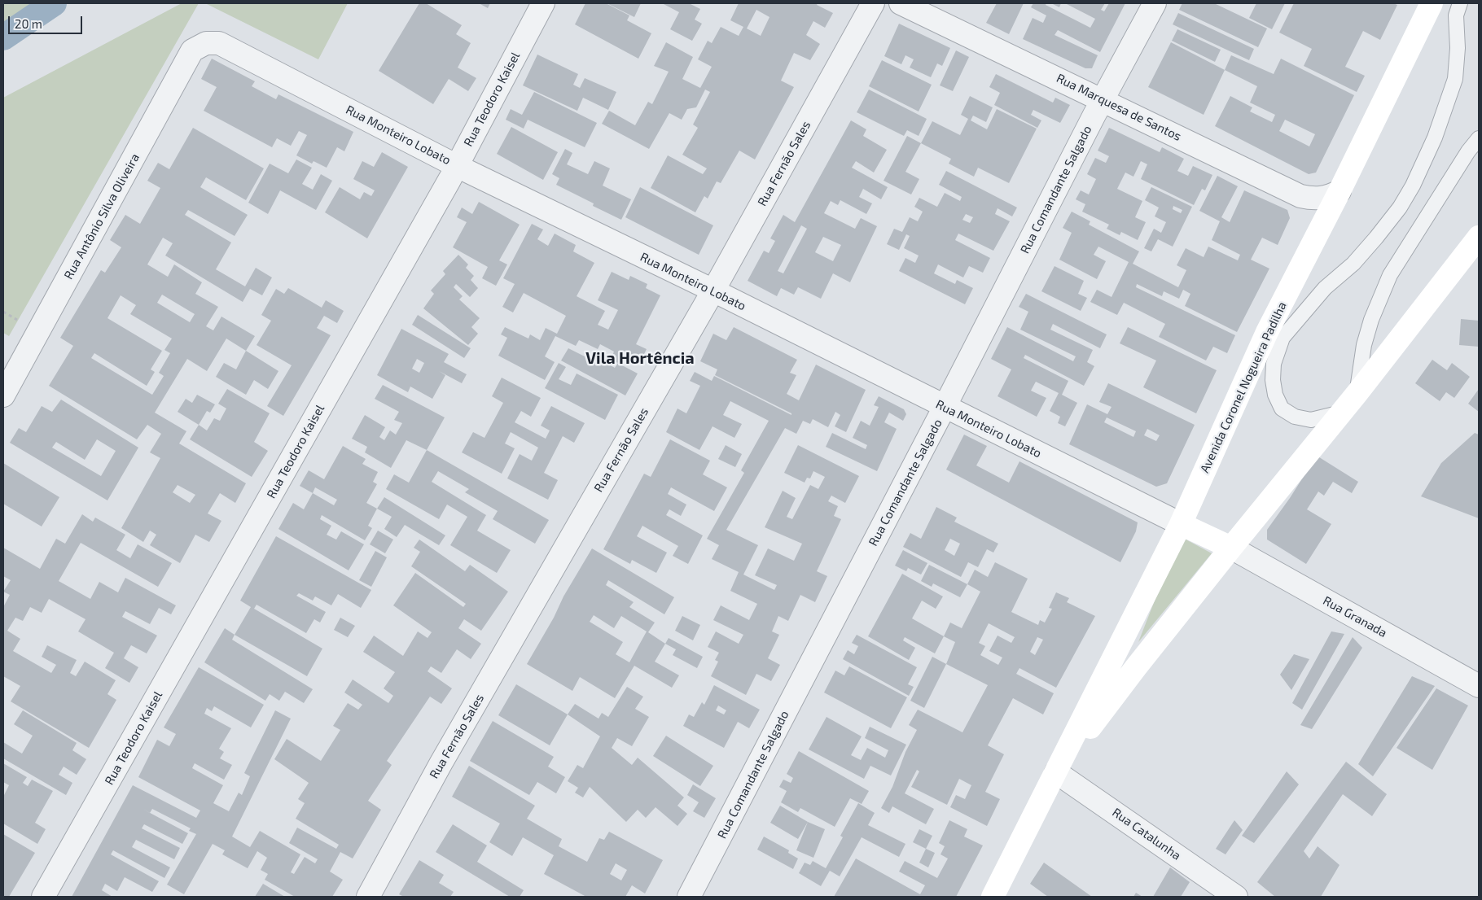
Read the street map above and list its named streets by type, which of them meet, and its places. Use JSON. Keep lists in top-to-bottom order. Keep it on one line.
{"streets":{"main road":["Avenida Coronel Nogueira Padilha"],"street":["Rua Teodoro Kaisel","Rua Marquesa de Santos","Rua Monteiro Lobato","Rua Fernão Sales","Rua Comandante Salgado","Rua Antônio Silva Oliveira","Rua Granada","Rua Catalunha"]},"crossings":[["Rua Teodoro Kaisel","Rua Monteiro Lobato"],["Rua Marquesa de Santos","Rua Comandante Salgado"],["Rua Marquesa de Santos","Avenida Coronel Nogueira Padilha"],["Rua Monteiro Lobato","Rua Fernão Sales"],["Rua Monteiro Lobato","Rua Comandante Salgado"],["Rua Monteiro Lobato","Rua Antônio Silva Oliveira"],["Rua Monteiro Lobato","Avenida Coronel Nogueira Padilha"],["Avenida Coronel Nogueira Padilha","Rua Granada"],["Avenida Coronel Nogueira Padilha","Rua Catalunha"]],"districts":["Vila Hortência"],"scale_bar":"20 m"}
